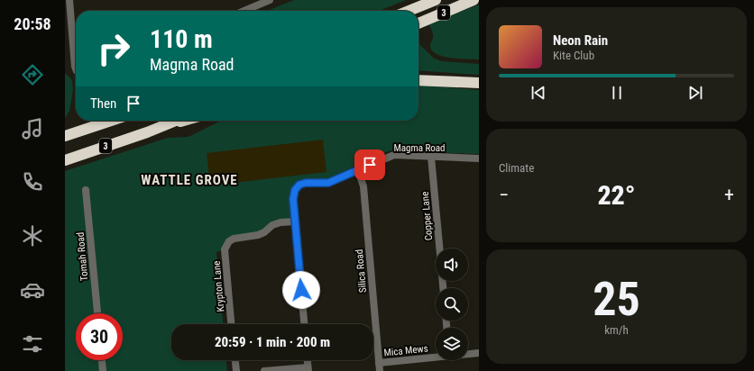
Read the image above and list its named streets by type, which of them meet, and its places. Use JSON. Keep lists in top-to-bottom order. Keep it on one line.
{"streets":{"highway":["3"],"street":["Magma Road","Copper Lane","Tomah Road","Silica Road","Krypton Lane","Mica Mews"]},"crossings":[["Magma Road","Copper Lane"],["Magma Road","Silica Road"],["Magma Road","Krypton Lane"],["Silica Road","Mica Mews"]],"districts":["WATTLE GROVE"],"page":{"tabs":"20:58","turn":["110 m","Magma Road"],"song":["Neon Rain","Kite Club"],"then":"Then","tile":["Climate",["25","km/h"]],"heat":["−","22°","+"],"limit":"30","trip":"20:59 · 1 min · 200 m"}}
